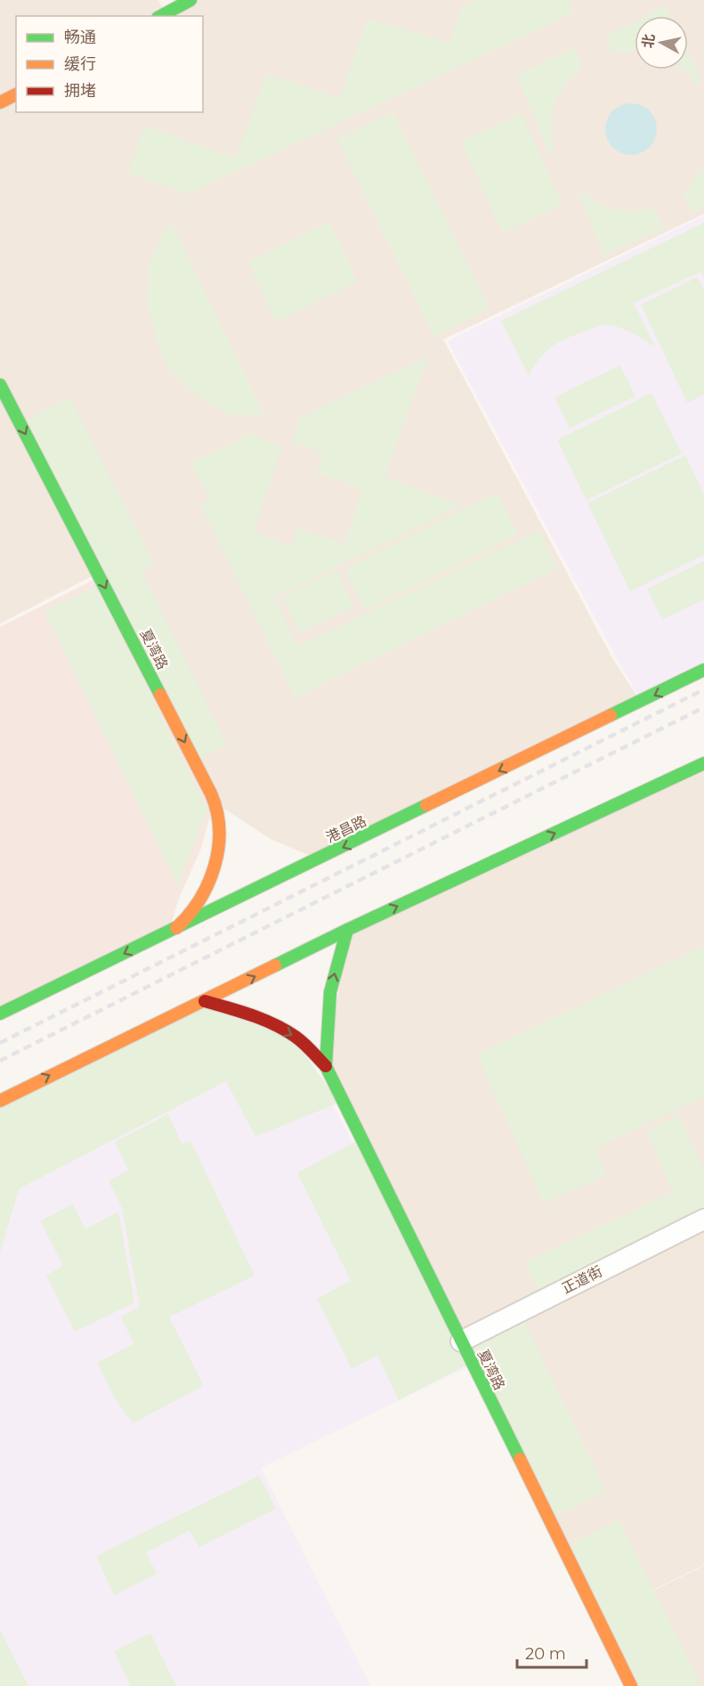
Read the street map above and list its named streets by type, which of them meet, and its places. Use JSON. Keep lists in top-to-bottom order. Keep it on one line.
{"streets":{"street":["夏湾路","港昌路","正道街"]},"crossings":[["夏湾路","港昌路"],["夏湾路","正道街"]],"one_way":["夏湾路"],"legend":["畅通","缓行","拥堵"],"scale_bar":"20 m","north":"left"}
